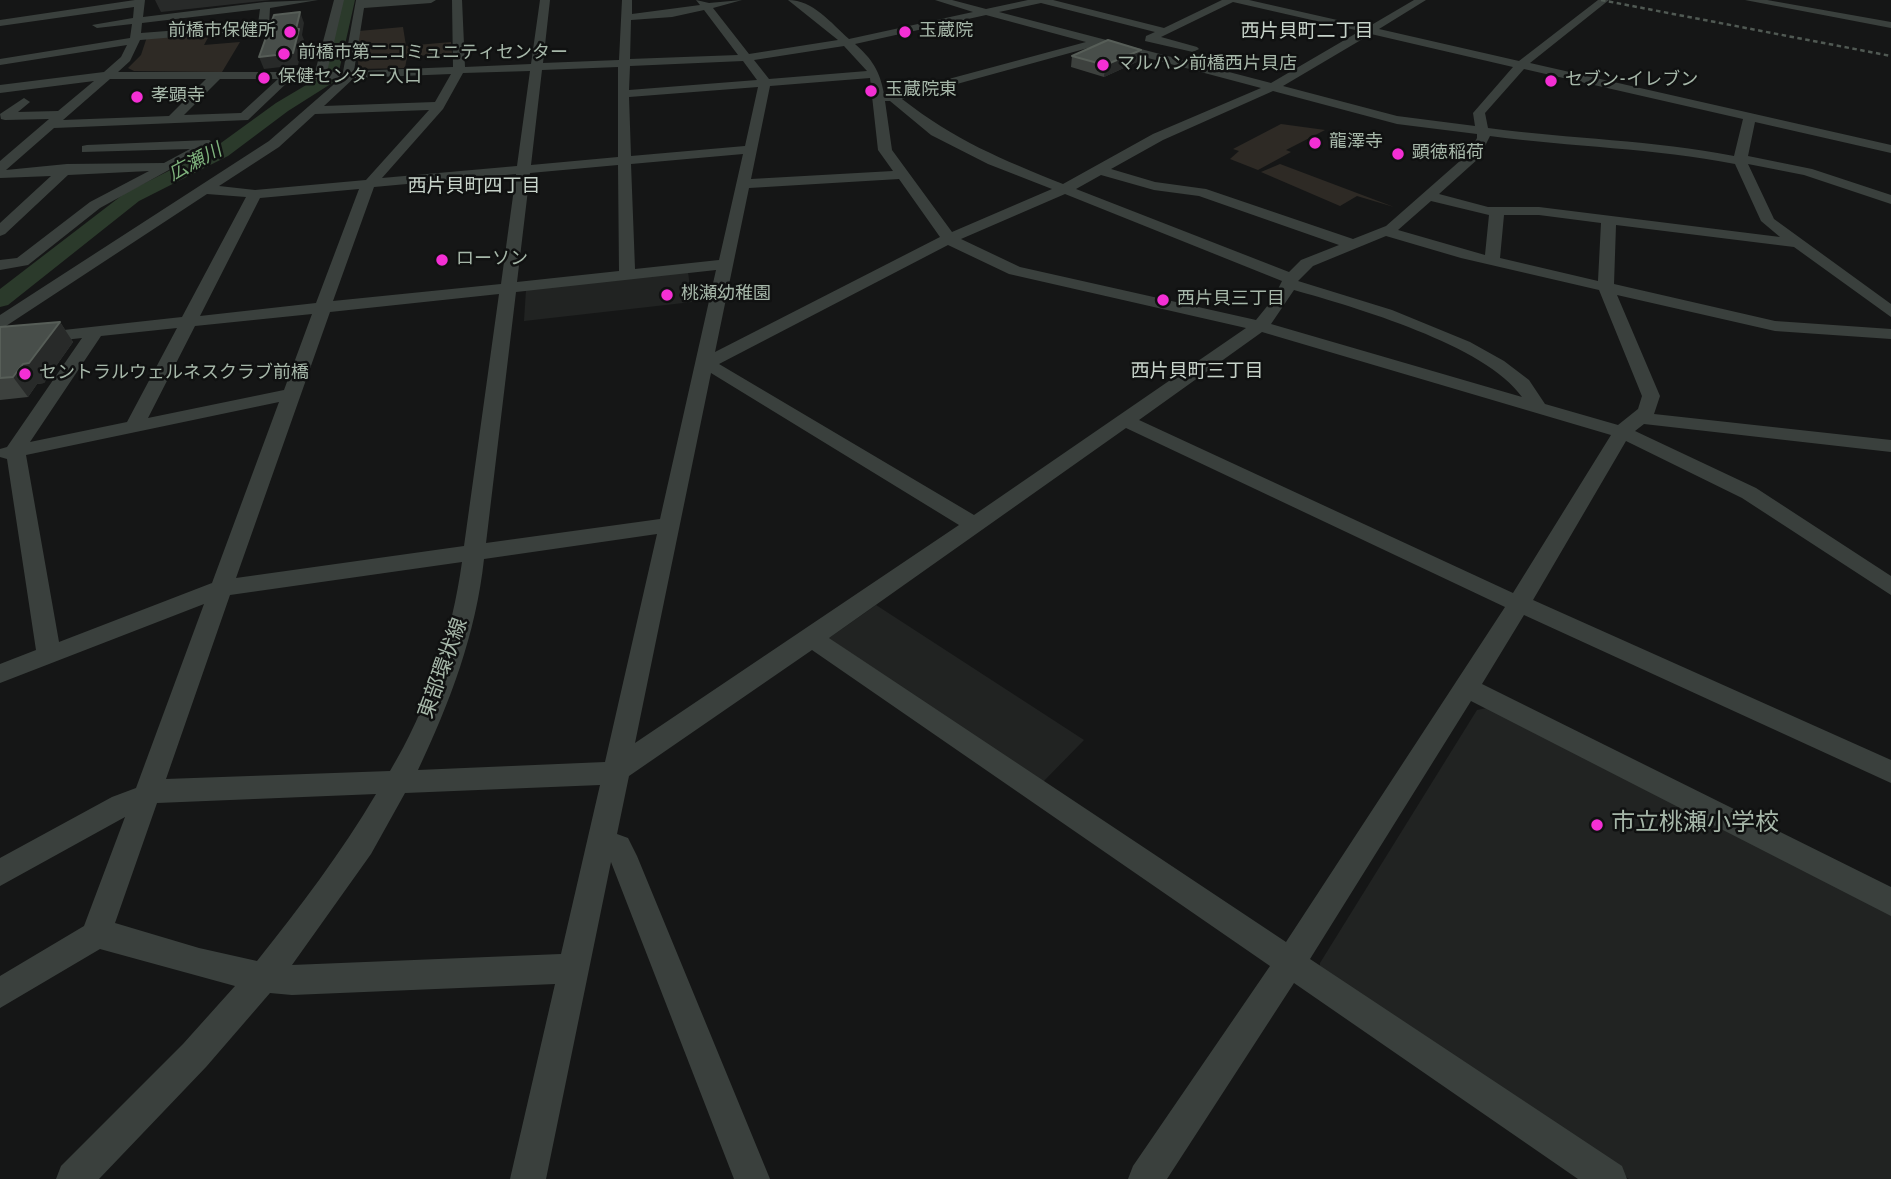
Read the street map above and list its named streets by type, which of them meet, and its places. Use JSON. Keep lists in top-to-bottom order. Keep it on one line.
{"streets":{"street":["東部環状線"]},"districts":["西片貝町二丁目","西片貝町四丁目","西片貝町三丁目"],"water":["広瀬川"],"places":["前橋市保健所","玉蔵院","前橋市第二コミュニティセンター","マルハン前橋西片貝店","保健センター入口","セブン-イレブン","玉蔵院東","孝顕寺","龍澤寺","顕徳稲荷","ローソン","桃瀬幼稚園","西片貝三丁目","セントラルウェルネスクラブ前橋","市立桃瀬小学校"]}
